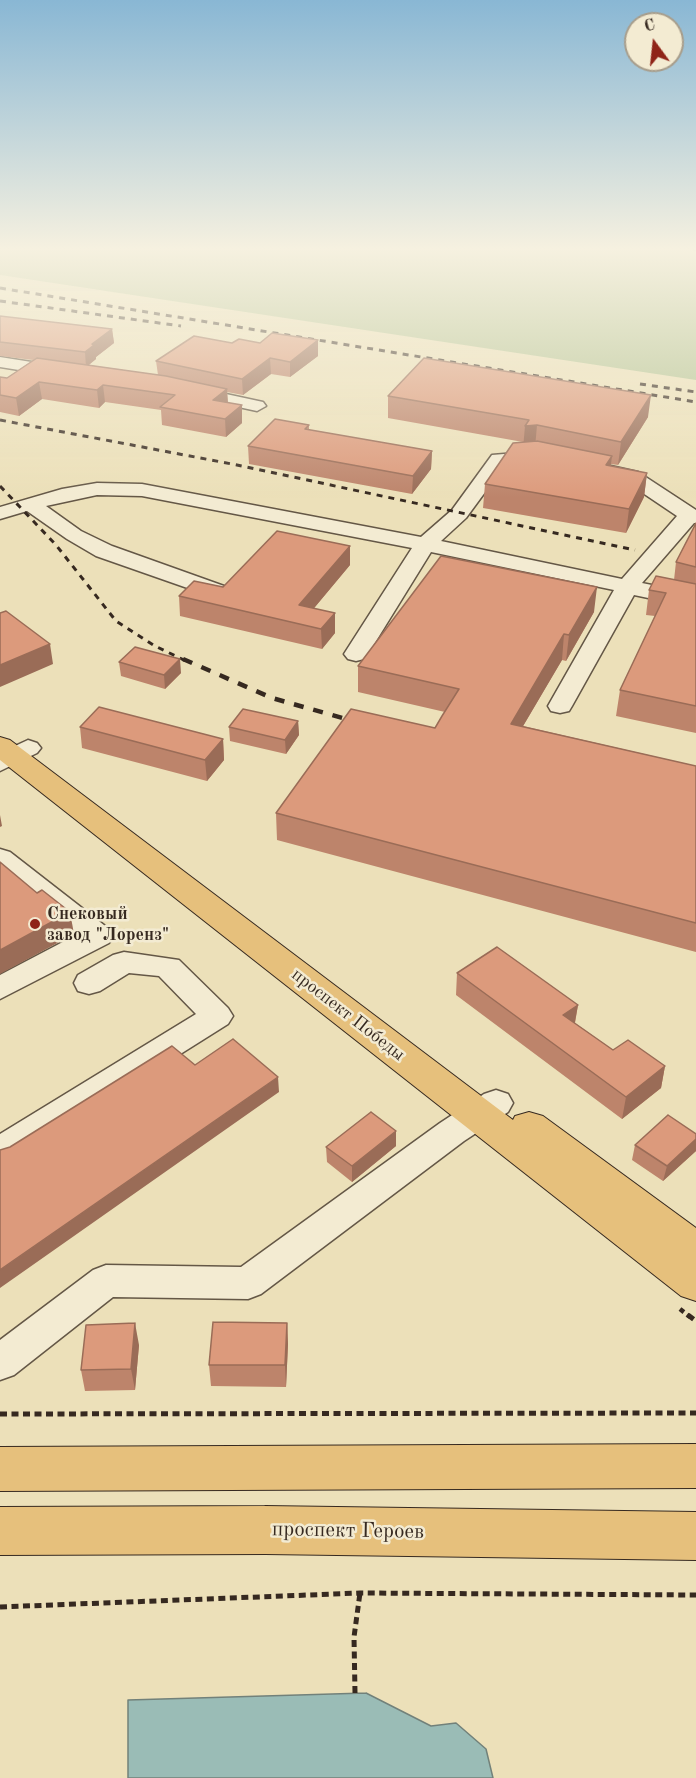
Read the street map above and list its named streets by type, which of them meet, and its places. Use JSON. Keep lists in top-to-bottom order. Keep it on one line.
{"streets":{"main road":["проспект Победы","проспект Героев"]},"places":["Снековый завод \"Лоренз\""],"north":"top"}
